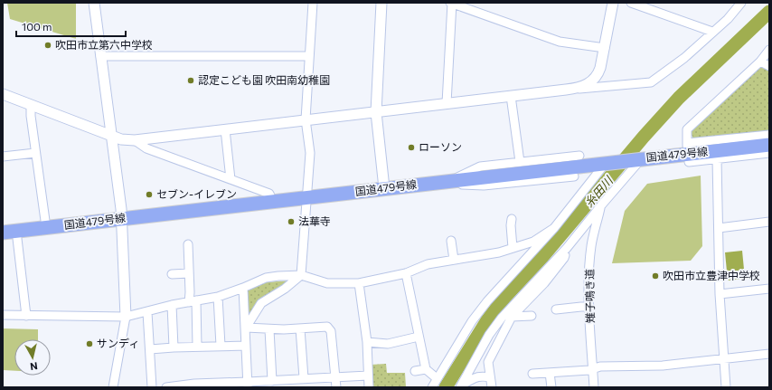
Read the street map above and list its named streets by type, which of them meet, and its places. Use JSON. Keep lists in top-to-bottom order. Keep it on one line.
{"streets":{"highway":["国道479号線"],"street":["雉子鳴き道"]},"water":["糸田川"],"places":["吹田市立第六中学校","認定こども園 吹田南幼稚園","ローソン","セブン-イレブン","法華寺","吹田市立豊津中学校","サンディ"],"scale_bar":"100 m","north":"bottom"}
